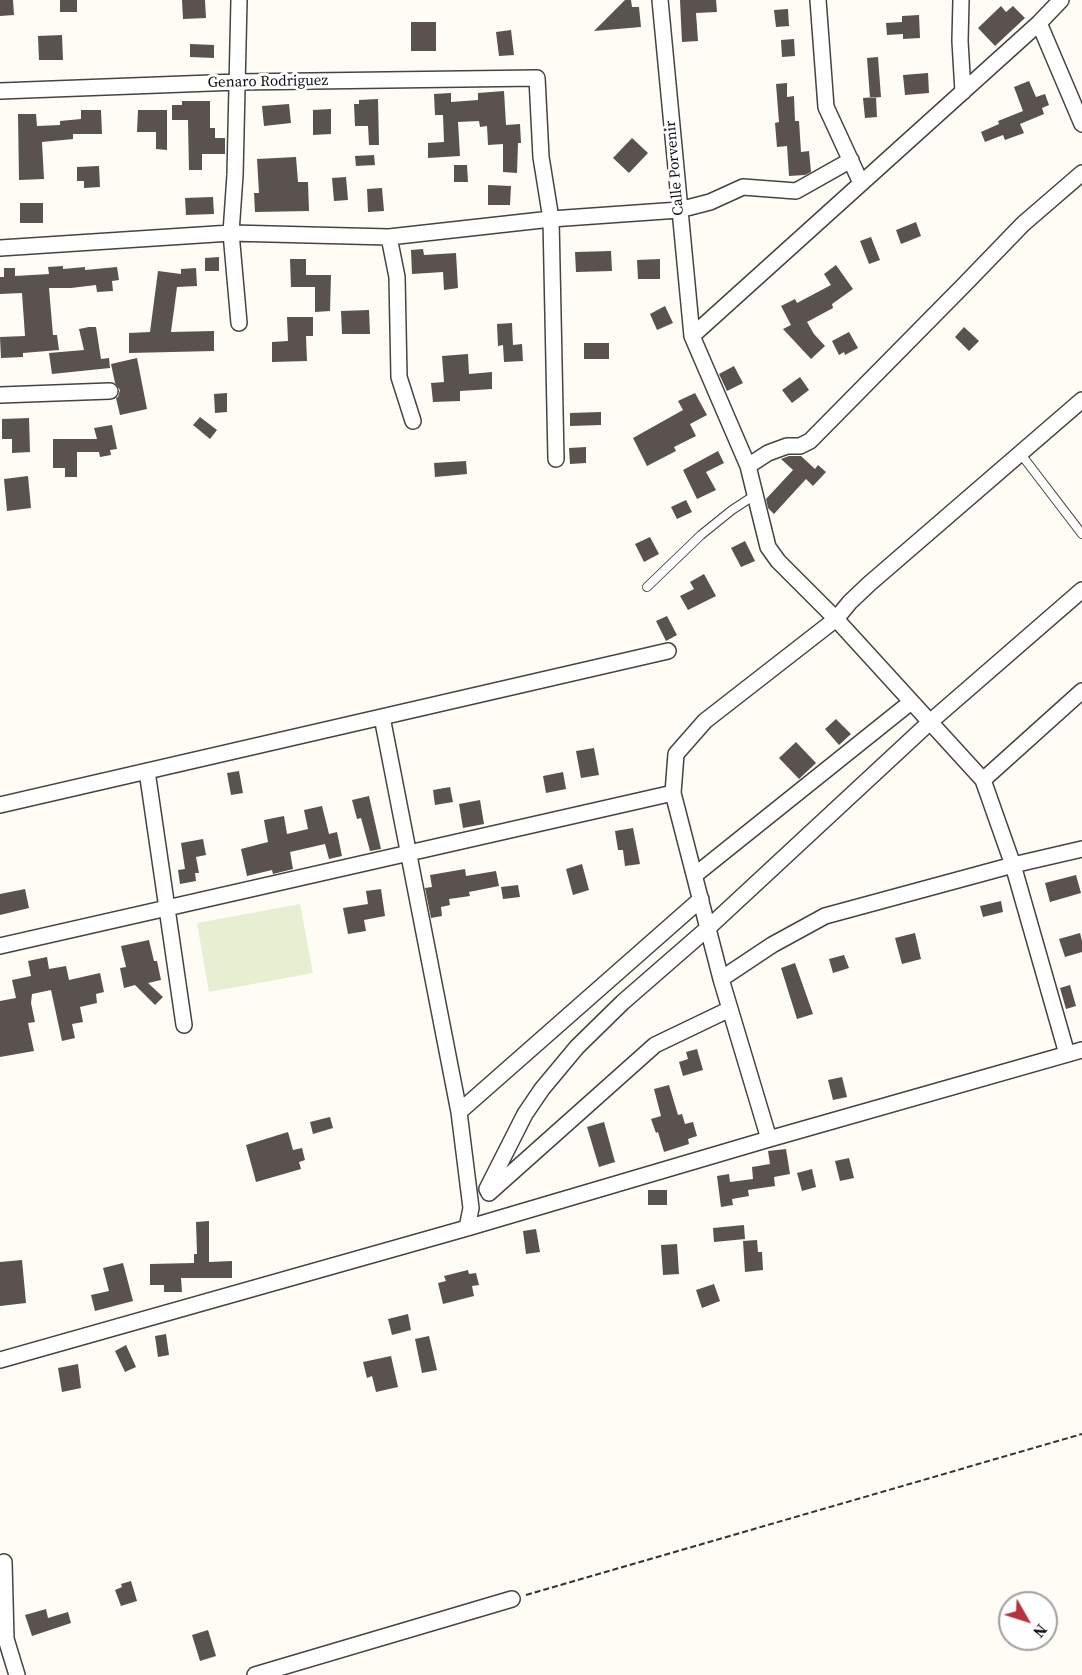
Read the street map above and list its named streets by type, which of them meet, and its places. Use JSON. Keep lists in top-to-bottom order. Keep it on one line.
{"streets":{"street":["Genaro Rodriguez","Calle Porvenir"]},"north":"bottom right"}
